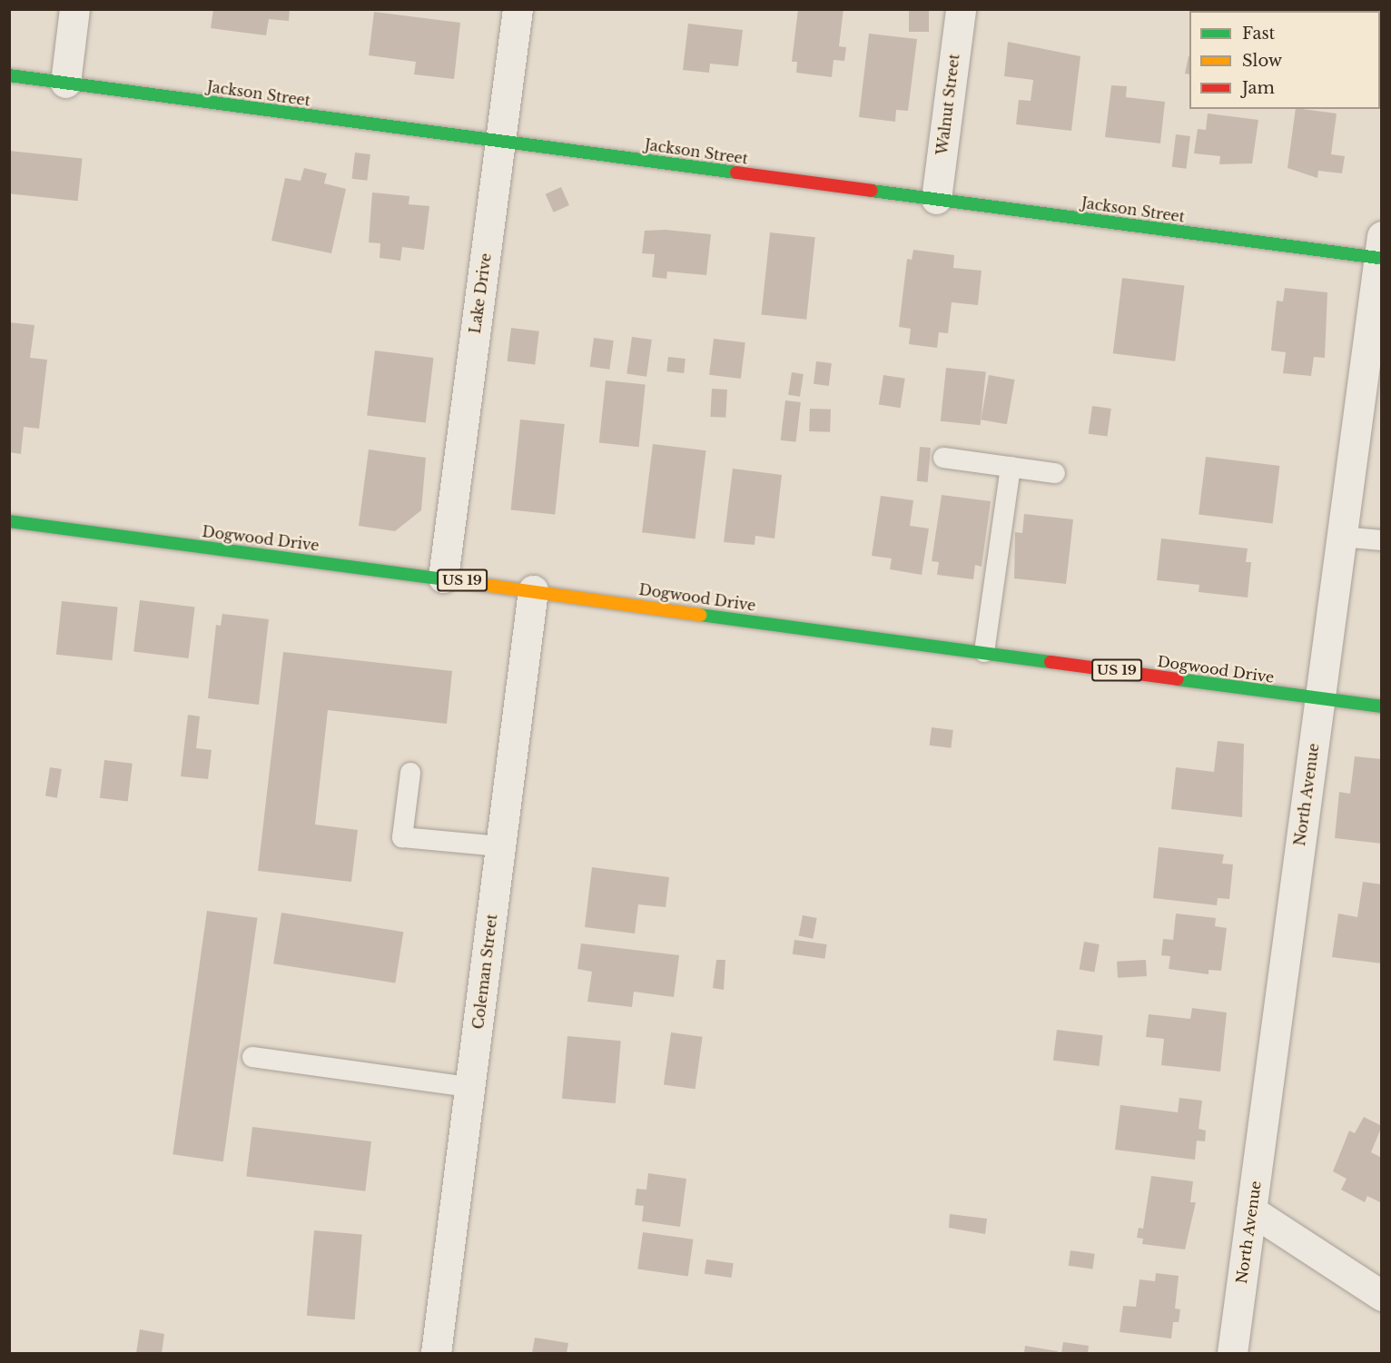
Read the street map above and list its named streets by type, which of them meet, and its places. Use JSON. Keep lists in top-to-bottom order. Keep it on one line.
{"streets":{"main road":["Jackson Street","Dogwood Drive","US 19"],"street":["Walnut Street","Lake Drive","North Avenue","Coleman Street"]},"crossings":[["Jackson Street","Walnut Street"],["Jackson Street","Lake Drive"],["Jackson Street","North Avenue"],["Lake Drive","Dogwood Drive"],["Dogwood Drive","North Avenue"],["Dogwood Drive","Coleman Street"]],"legend":["Fast","Slow","Jam"]}
